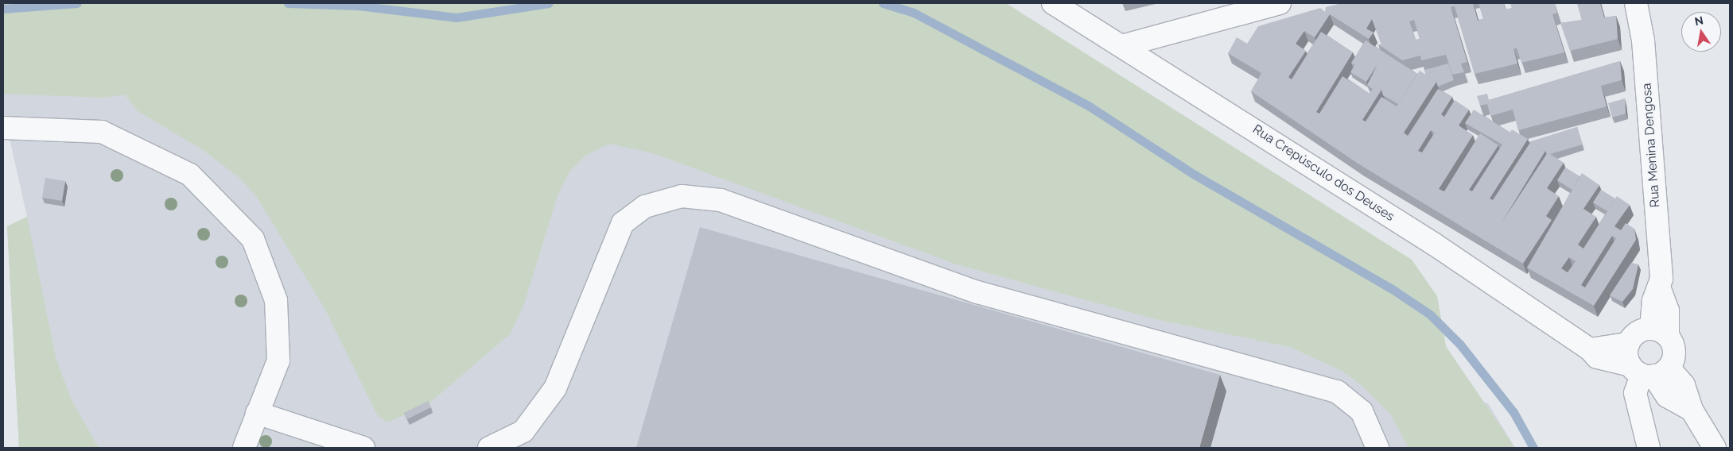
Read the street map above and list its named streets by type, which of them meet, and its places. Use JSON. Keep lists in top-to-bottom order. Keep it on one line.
{"streets":{"street":["Rua Menina Dengosa","Rua Crepúsculo dos Deuses"]},"crossings":[["Rua Menina Dengosa","Rua Crepúsculo dos Deuses"]],"north":"top"}
